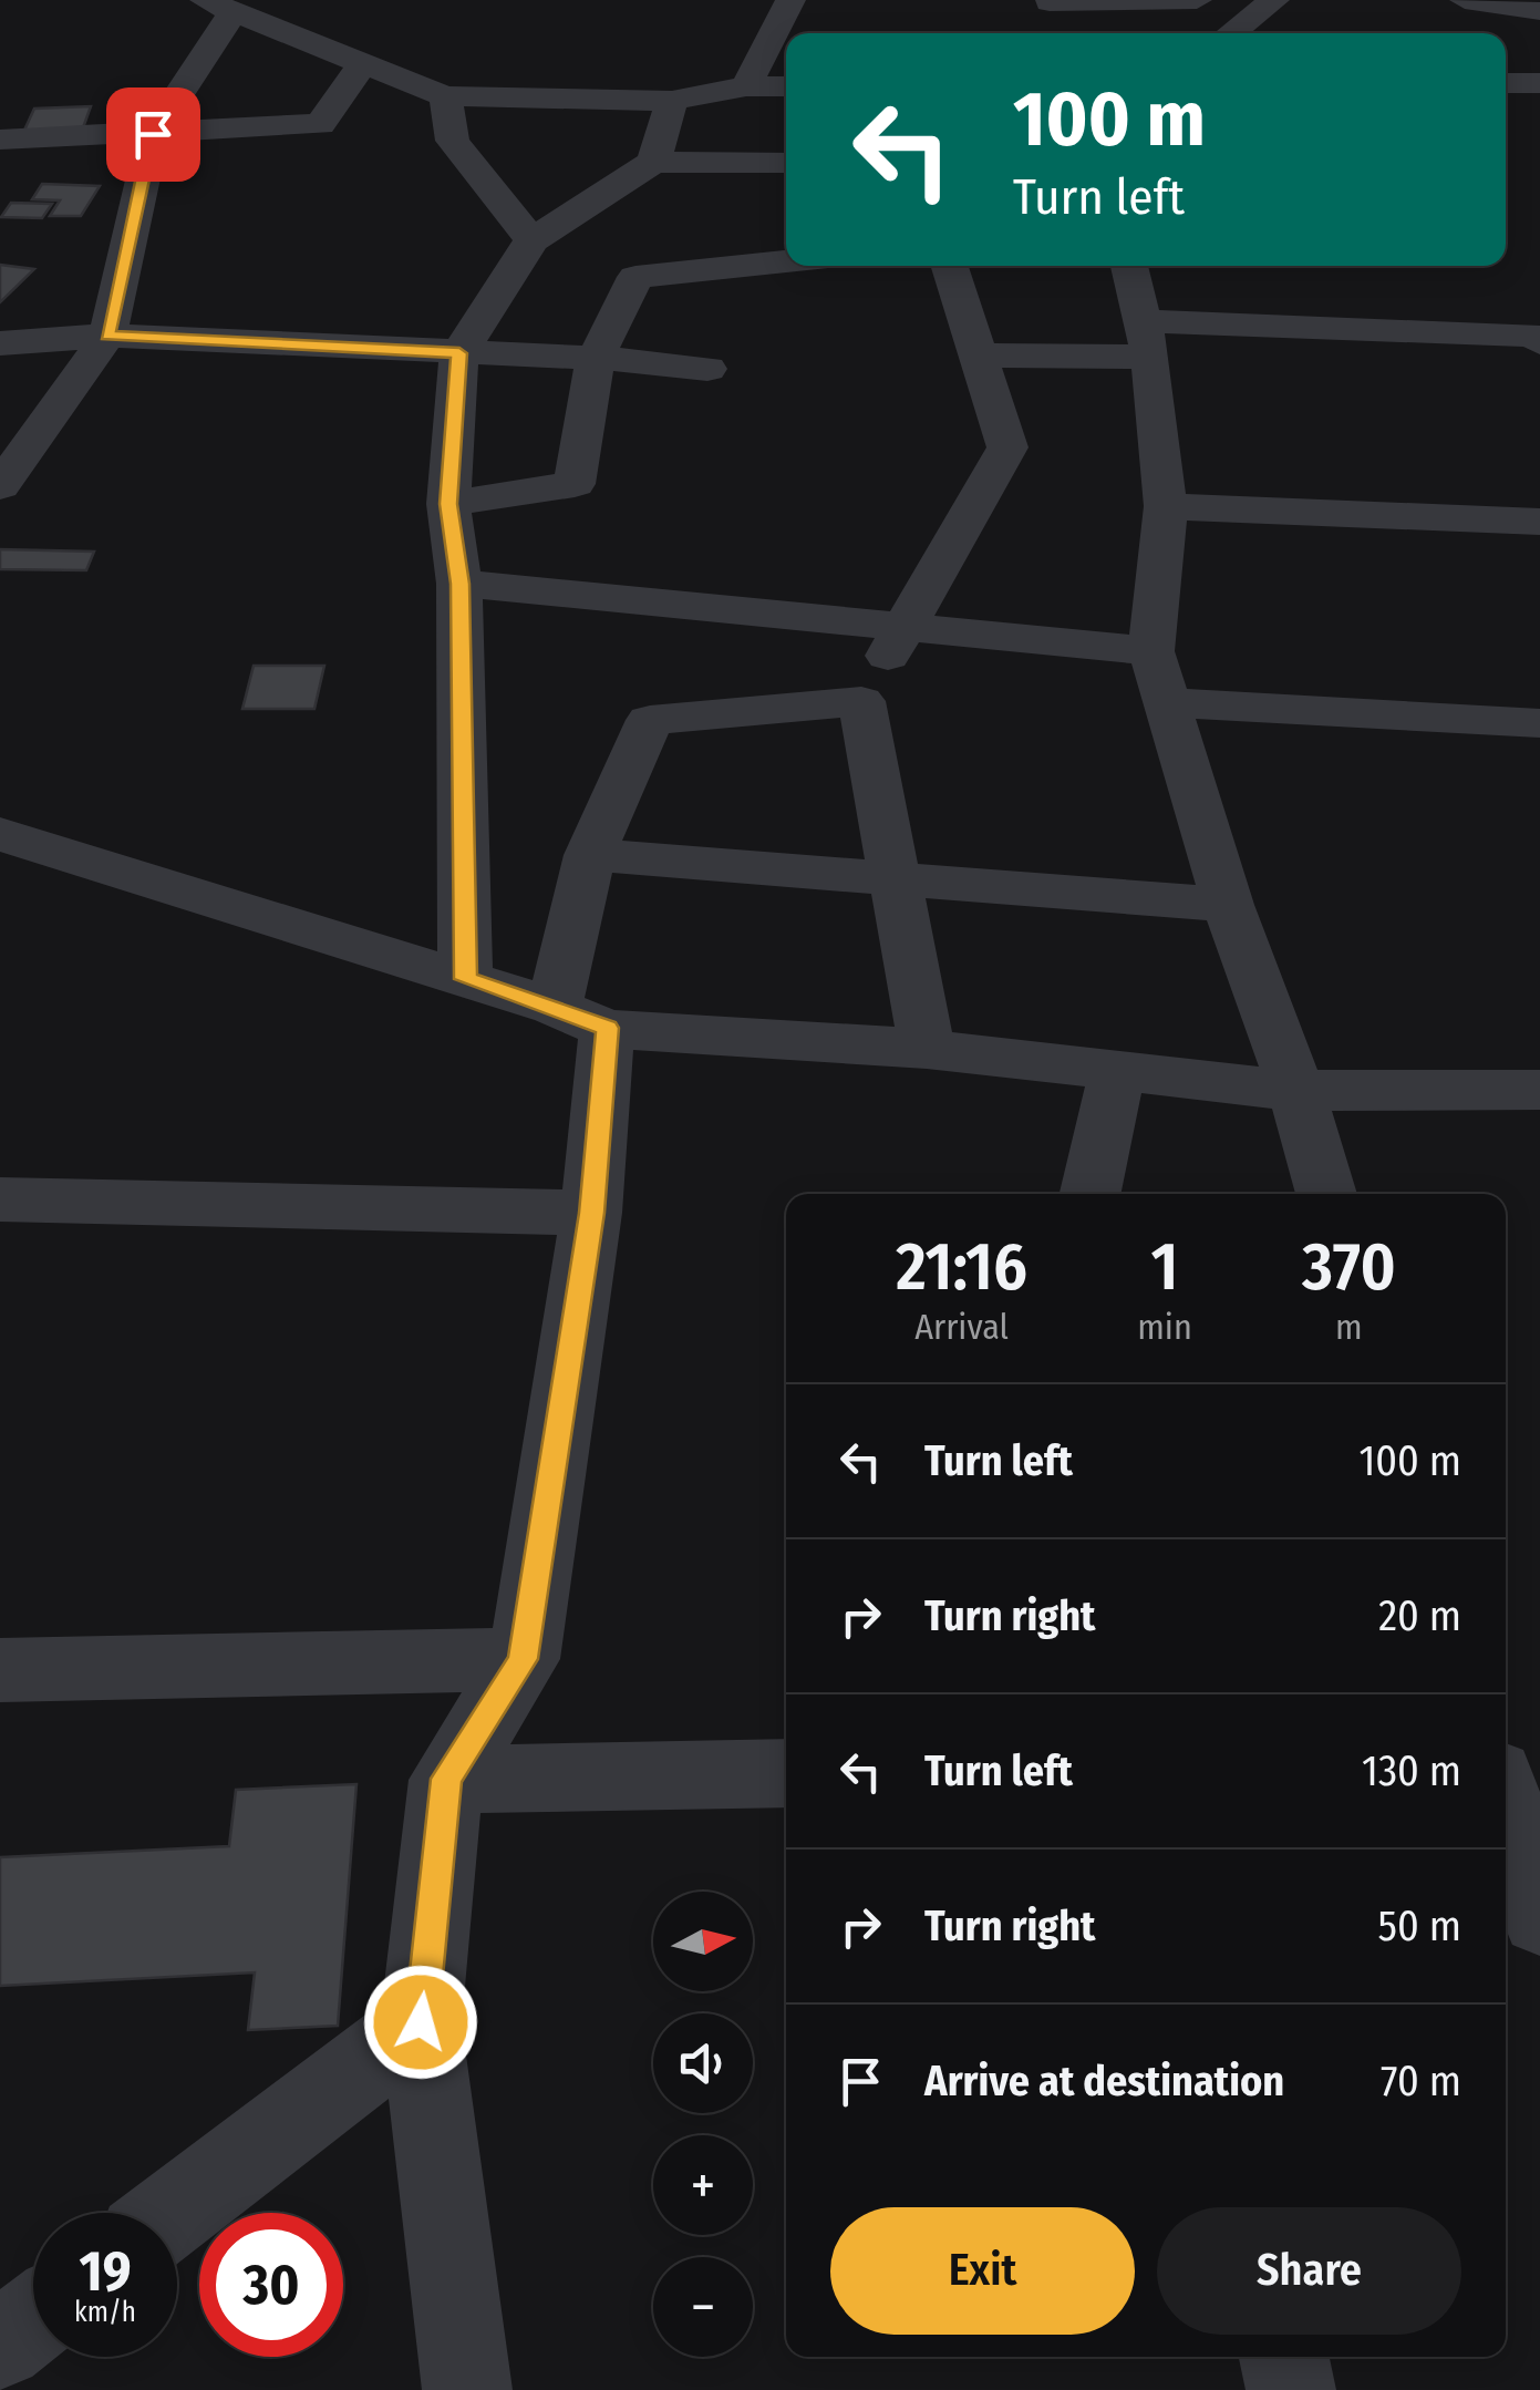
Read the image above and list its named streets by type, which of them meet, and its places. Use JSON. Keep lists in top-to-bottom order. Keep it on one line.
{"north":"right","page":{"turn":["100 m","Turn left"],"eta":["21:16","Arrival","1","min","370","m"],"list":[{"name":"Turn left","value":"100 m"},{"name":"Turn right","value":"20 m"},{"name":"Turn left","value":"130 m"},{"name":"Turn right","value":"50 m"},{"name":"Arrive at destination","value":"70 m"}],"map_buttons":["+","−"],"buttons":["Exit","Share"],"speed":"19 km/h","limit":"30"}}
